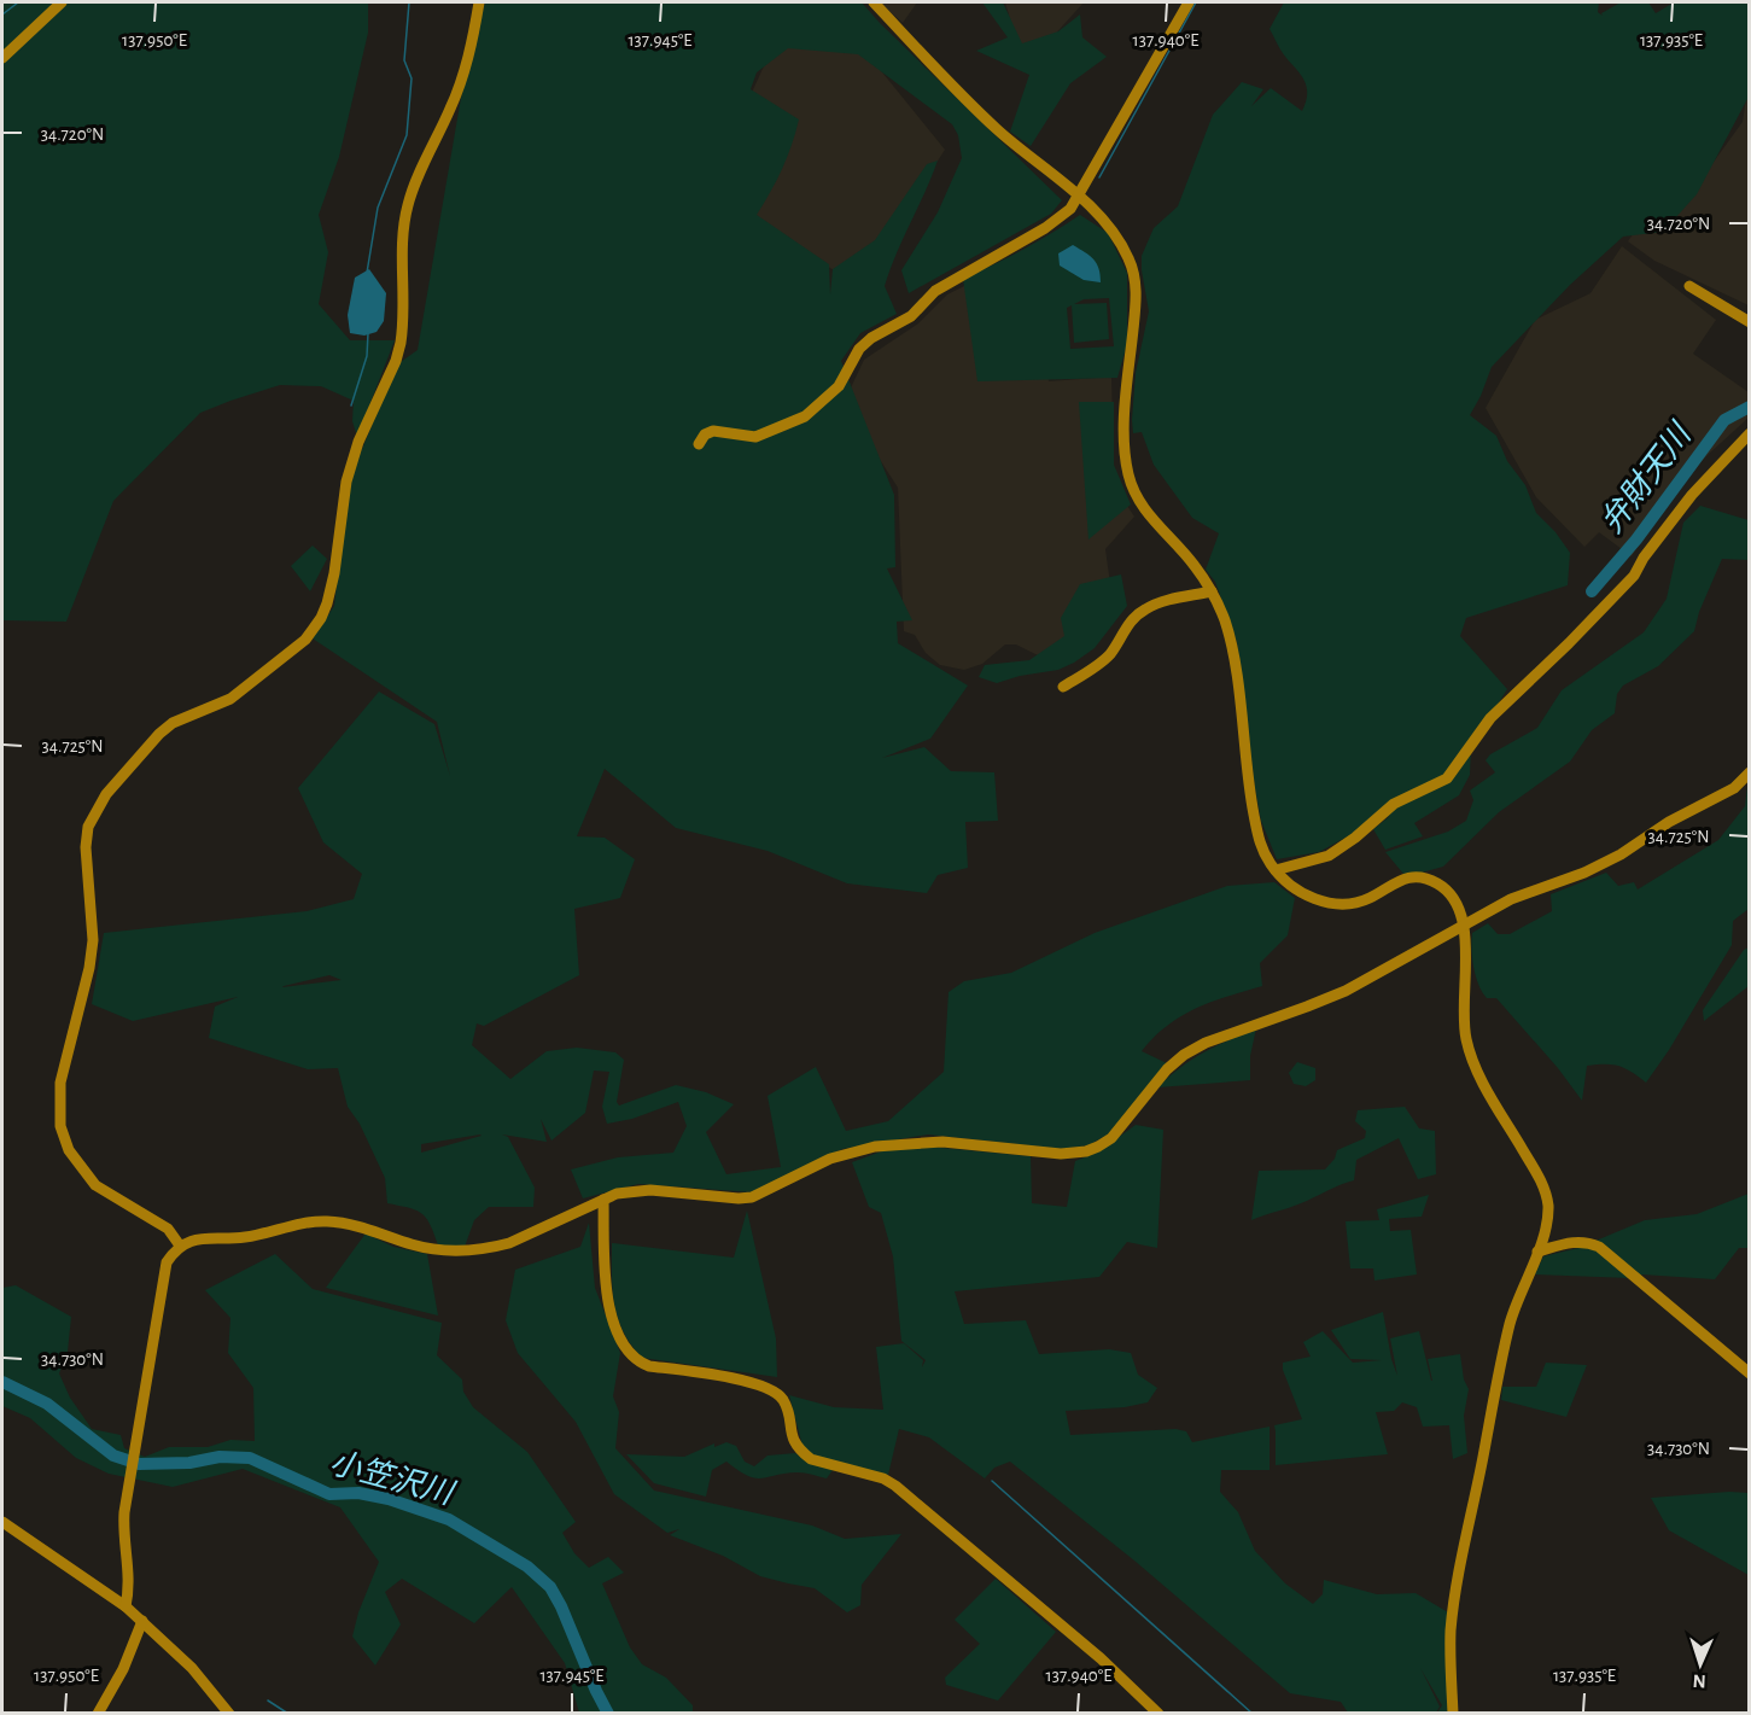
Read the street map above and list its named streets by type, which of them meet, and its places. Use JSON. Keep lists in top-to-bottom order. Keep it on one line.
{"water":["弁財天川","小笠沢川"],"north":"bottom","coordinates":["137.950°E","137.945°E","137.940°E","137.935°E","34.720°N","34.725°N","34.730°N"]}
